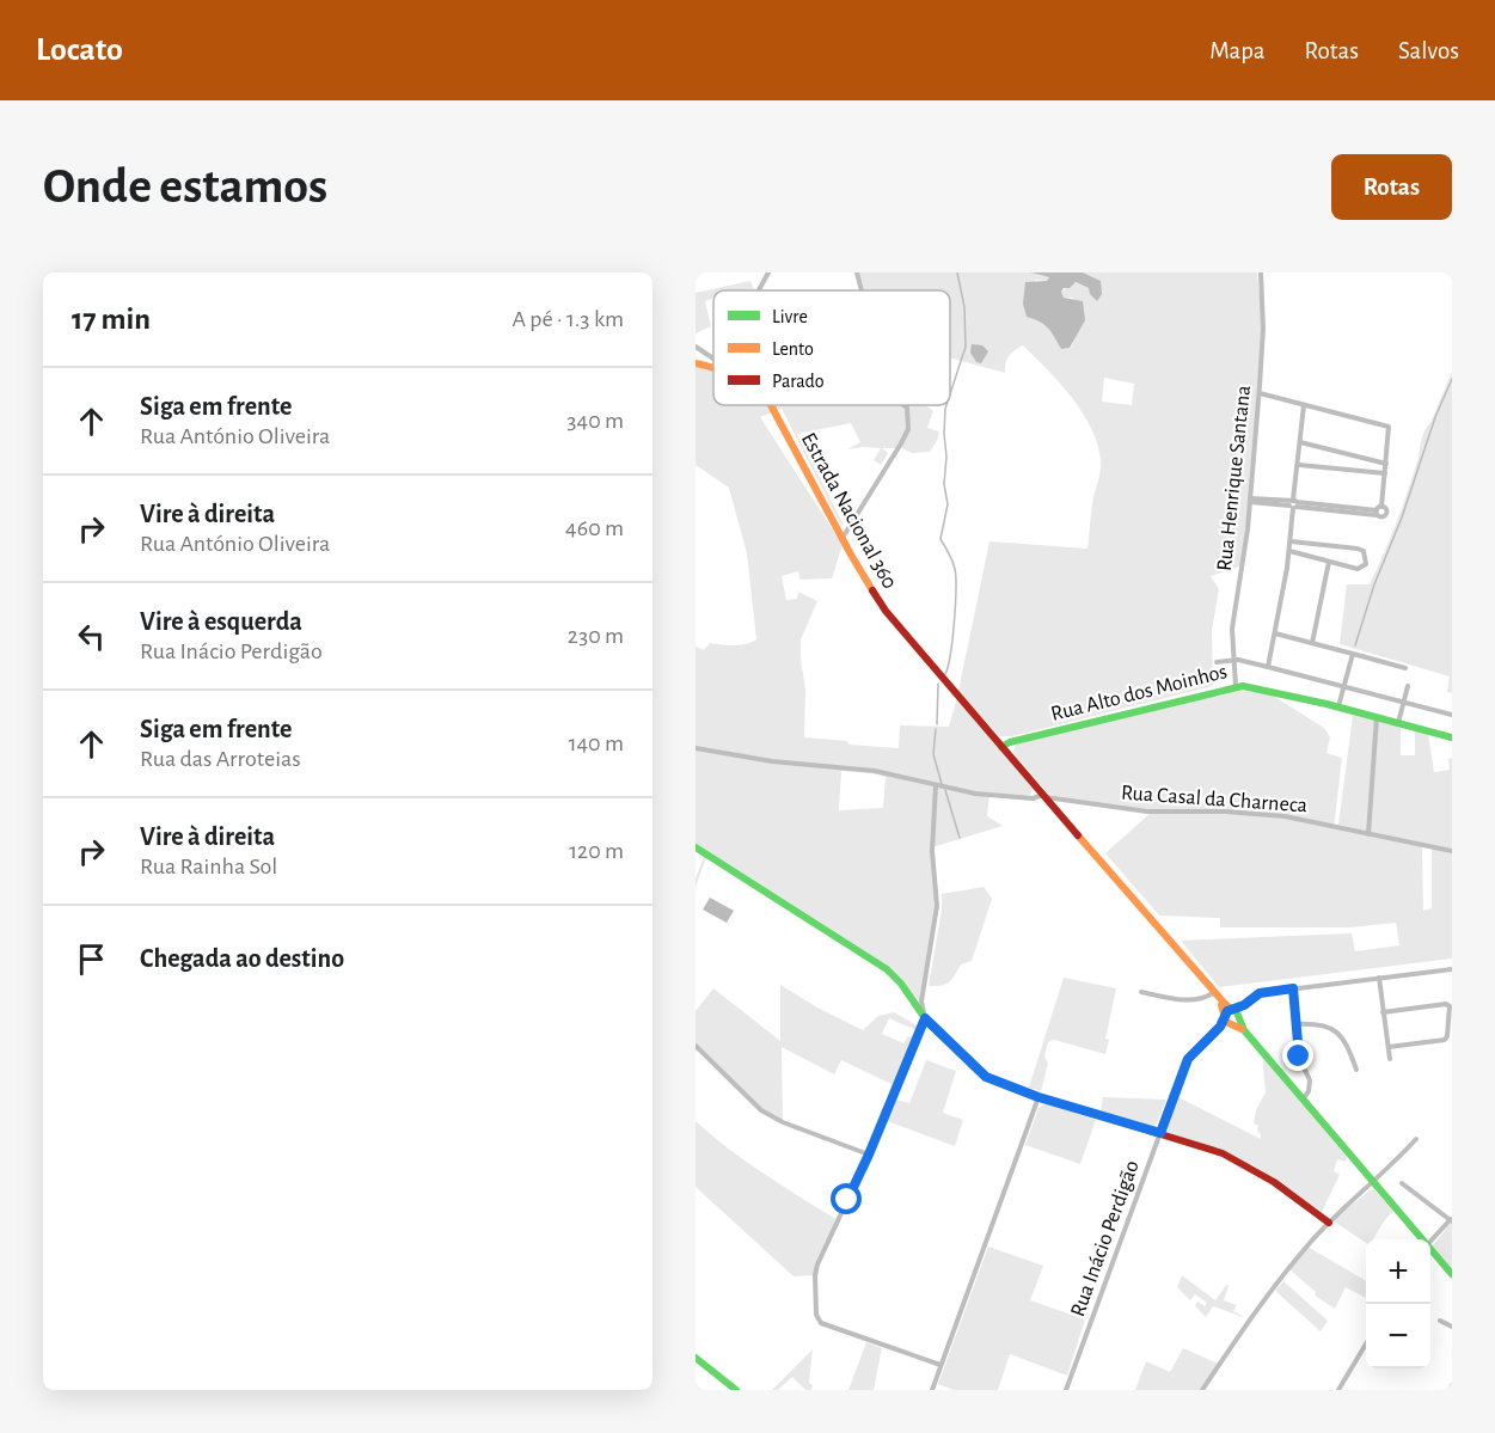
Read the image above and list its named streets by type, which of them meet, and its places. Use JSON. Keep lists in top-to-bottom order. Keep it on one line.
{"streets":{"main road":["Estrada Nacional 360","Rua Alto dos Moinhos"],"street":["Rua Henrique Santana","Rua Casal da Charneca","Rua Inácio Perdigão"]},"crossings":[["Rua Henrique Santana","Rua Alto dos Moinhos"],["Estrada Nacional 360","Rua Alto dos Moinhos"],["Estrada Nacional 360","Rua Casal da Charneca"],["Estrada Nacional 360","Rua Inácio Perdigão"]],"legend":["Livre","Lento","Parado"],"page":{"header":"Locato","nav":["Mapa","Rotas","Salvos"],"buttons":"Rotas","title":"Onde estamos","heading":["17 min","A pé · 1.3 km"],"list":[["Siga em frente","Rua António Oliveira","340 m"],["Vire à direita","Rua António Oliveira","460 m"],["Vire à esquerda","Rua Inácio Perdigão","230 m"],["Siga em frente","Rua das Arroteias","140 m"],["Vire à direita","Rua Rainha Sol","120 m"],"Chegada ao destino"],"map_buttons":["+","−"]}}
